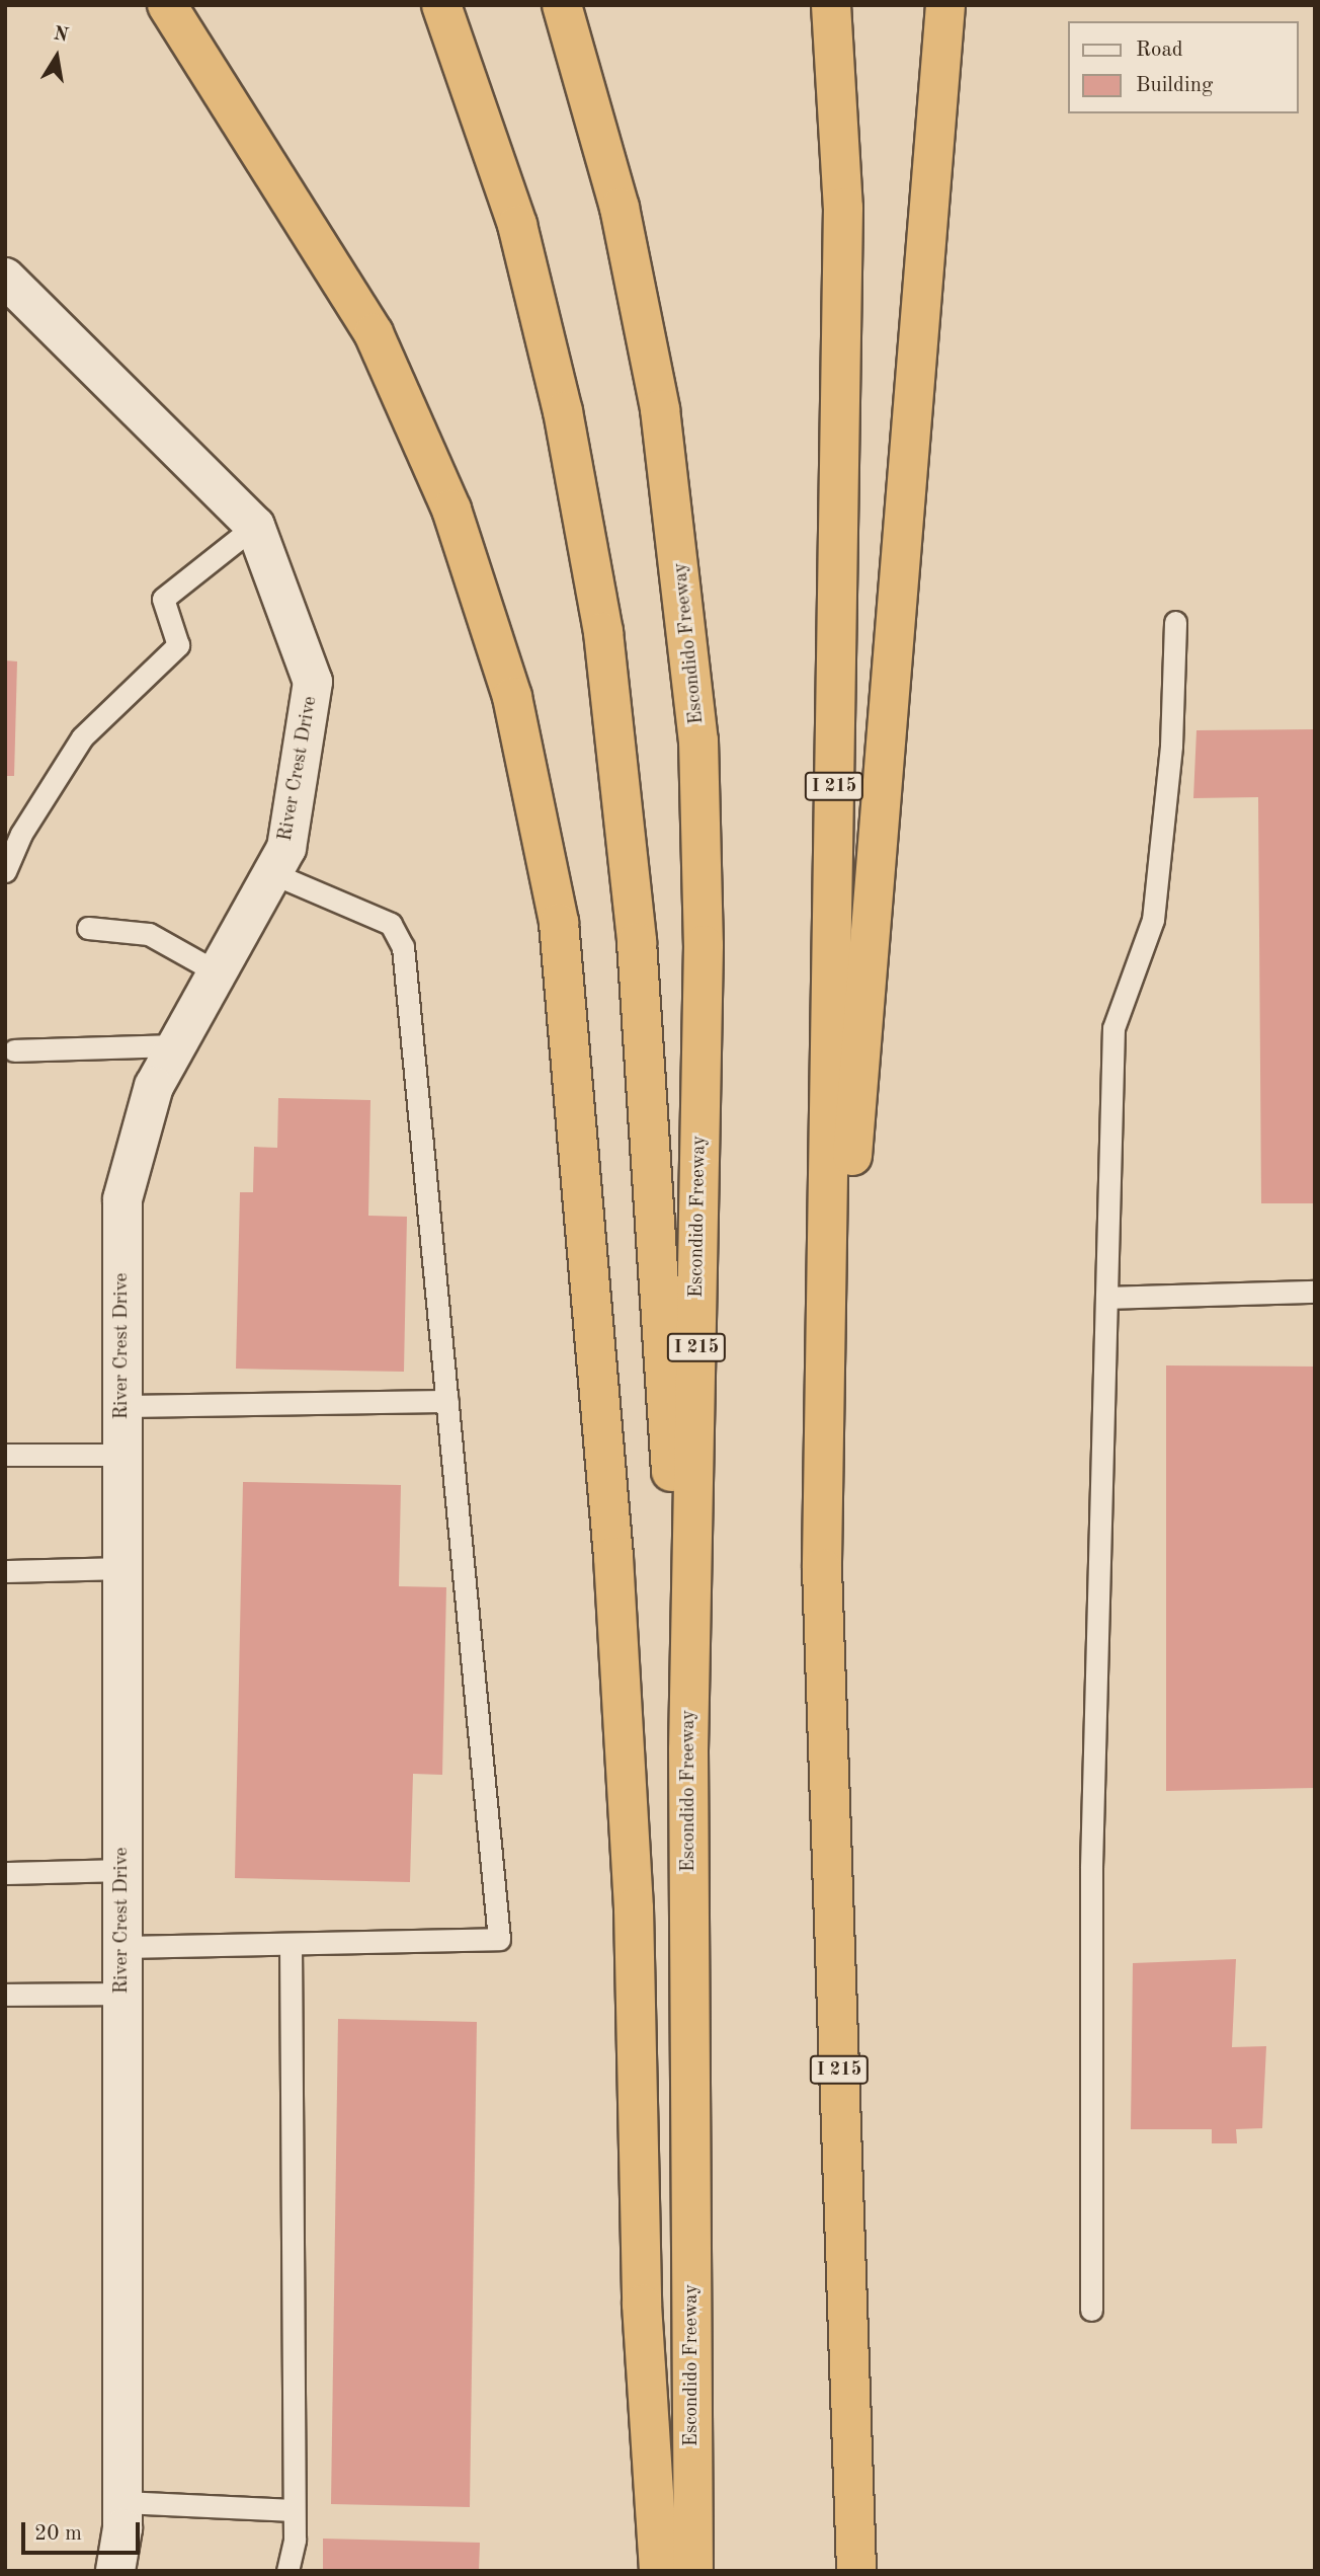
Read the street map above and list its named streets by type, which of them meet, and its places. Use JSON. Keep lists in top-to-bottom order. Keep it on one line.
{"streets":{"highway":["Escondido Freeway","I 215"],"street":["River Crest Drive"]},"legend":["Road","Building"],"scale_bar":"20 m","north":"top"}
